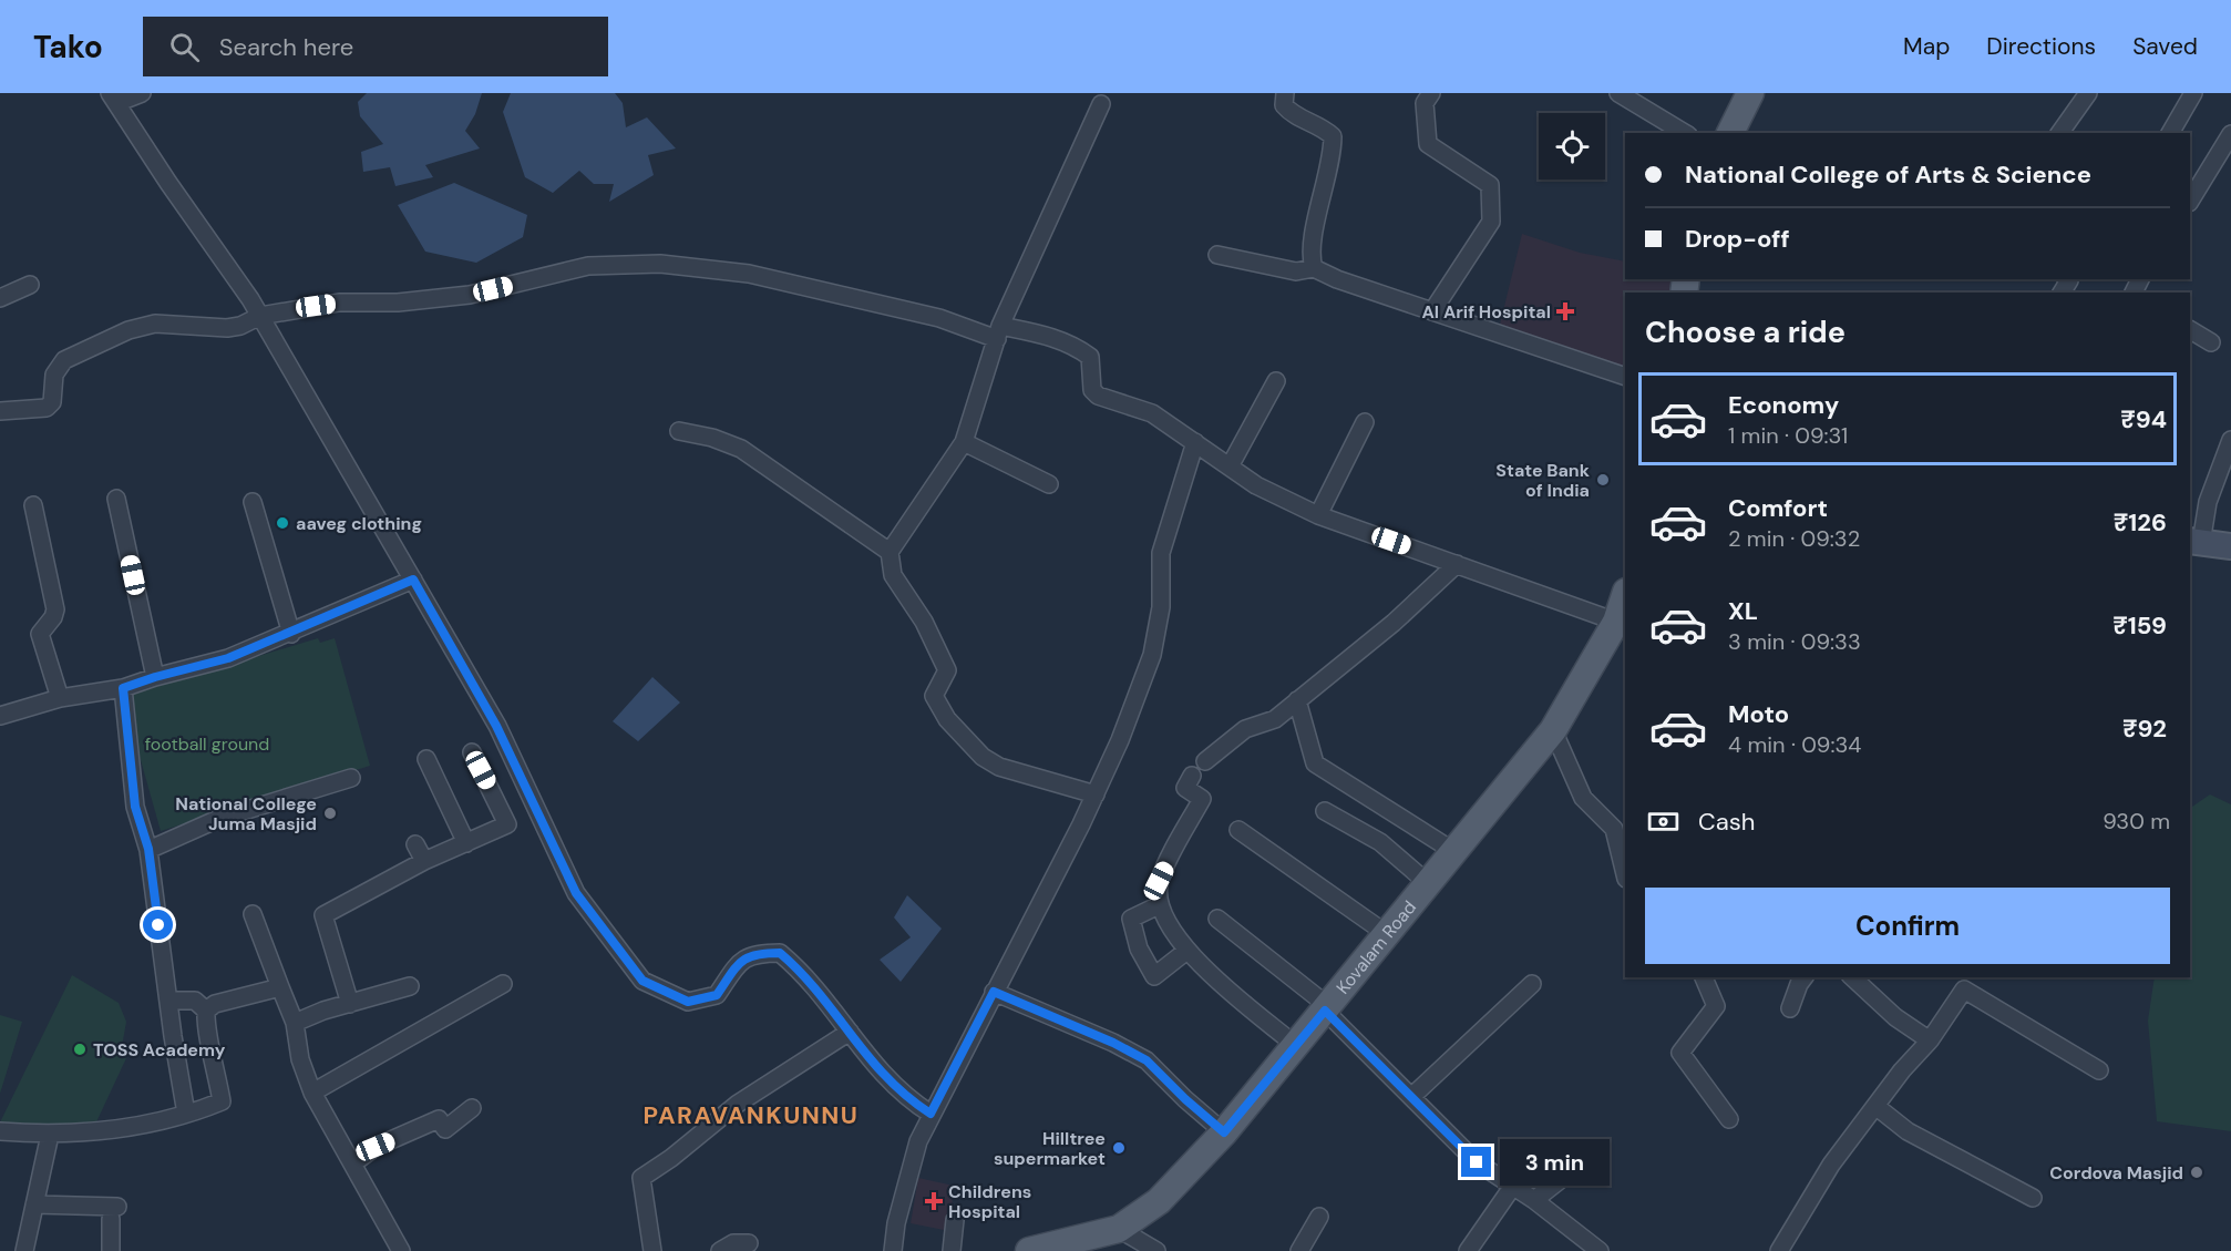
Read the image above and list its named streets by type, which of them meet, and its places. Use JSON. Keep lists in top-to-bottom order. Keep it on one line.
{"streets":{"main road":["Kovalam Road"]},"districts":["PARAVANKUNNU"],"parks":["football ground"],"places":{"health":["Al Arif Hospital","Childrens Hospital"],"other":["State Bank of India","aaveg clothing","National College Juma Masjid","TOSS Academy","Hilltree supermarket","Cordova Masjid"]},"page":{"header":"Tako","search":"Search here","nav":["Map","Directions","Saved"],"banner":["National College of Arts & Science","Drop-off"],"heading":"Choose a ride","list":[{"name":"Economy","note":"1 min · 09:31","value":"₹94"},{"name":"Comfort","note":"2 min · 09:32","value":"₹126"},{"name":"XL","note":"3 min · 09:33","value":"₹159"},{"name":"Moto","note":"4 min · 09:34","value":"₹92"}],"pay":["Cash","930 m"],"buttons":"Confirm","bubble":"3 min"}}
